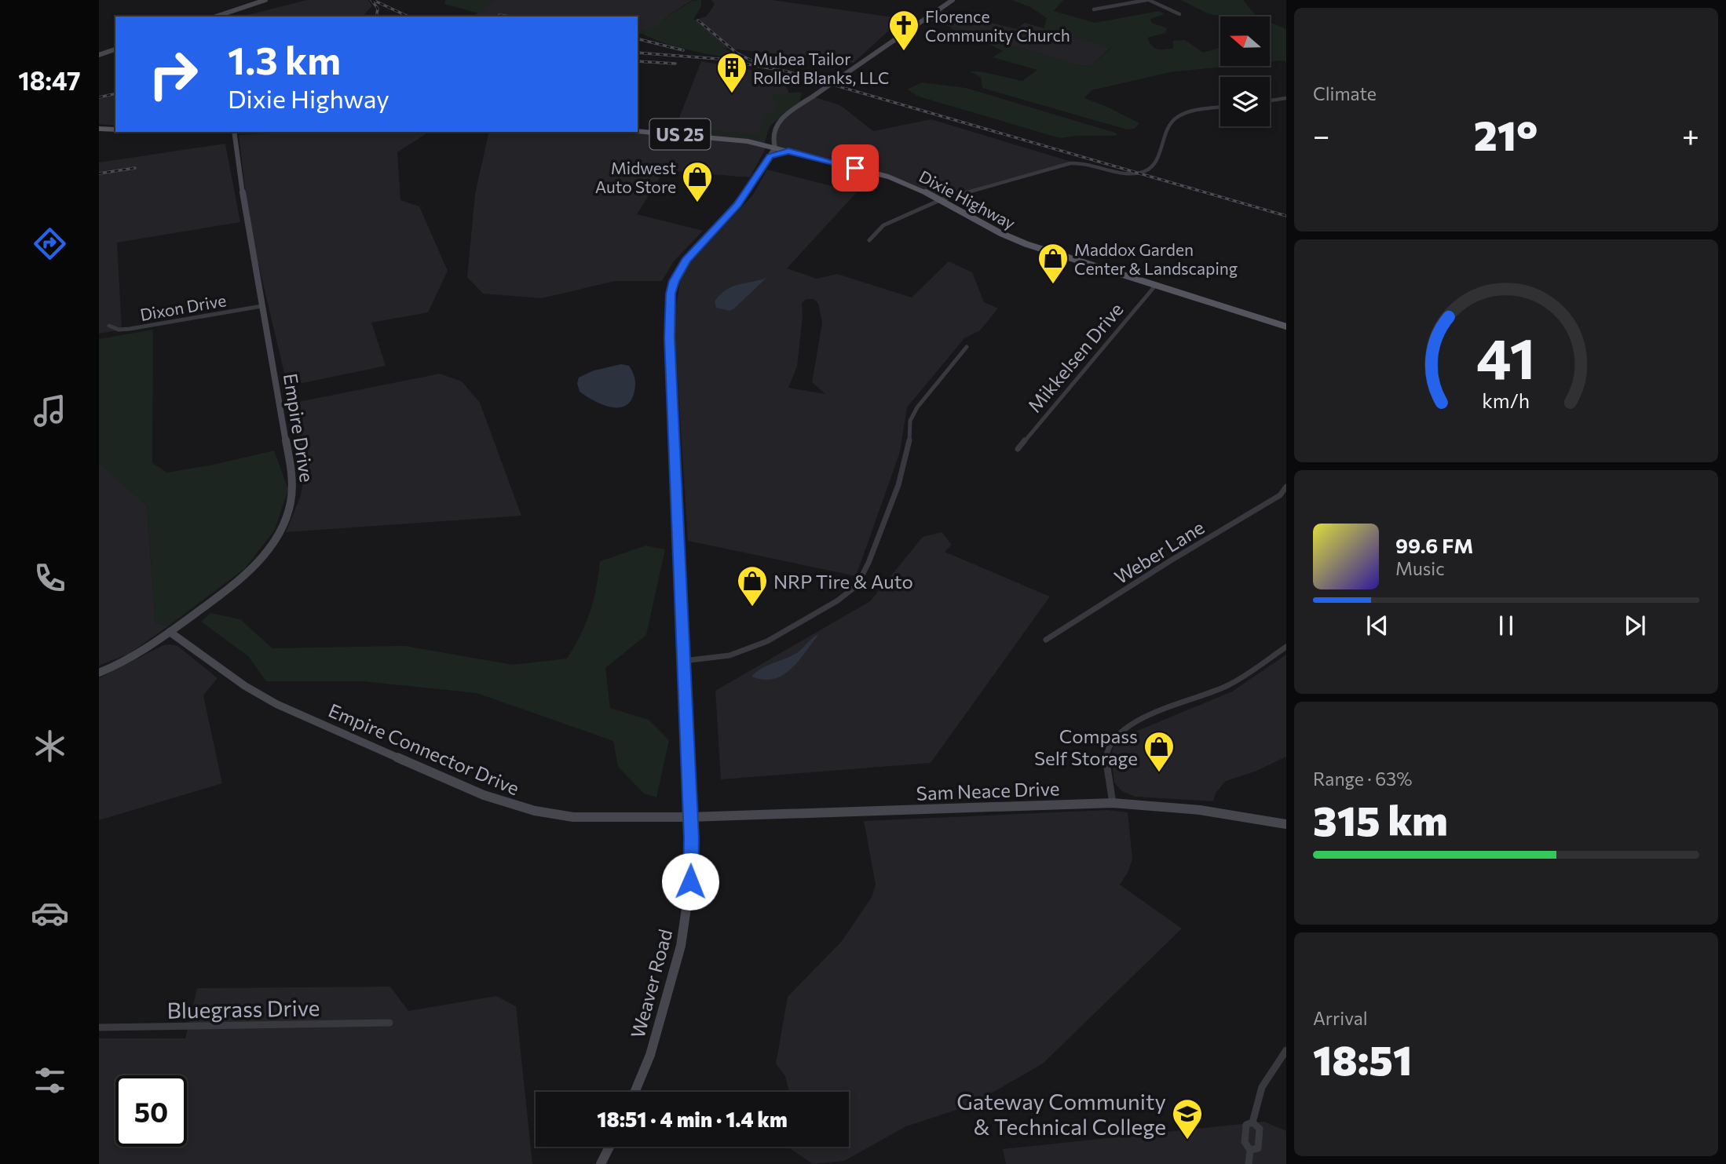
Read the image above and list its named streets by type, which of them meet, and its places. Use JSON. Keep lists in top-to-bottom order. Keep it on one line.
{"streets":{"main road":["US 25","Dixie Highway"],"street":["Dixon Drive","Mikkelsen Drive","Empire Drive","Weber Lane","Empire Connector Drive","Sam Neace Drive","Weaver Road","Bluegrass Drive"]},"crossings":[["Dixie Highway","Mikkelsen Drive"],["Dixie Highway","Weaver Road"],["Dixon Drive","Empire Drive"],["Empire Drive","Empire Connector Drive"],["Empire Connector Drive","Sam Neace Drive"],["Empire Connector Drive","Weaver Road"],["Sam Neace Drive","Weaver Road"]],"places":{"church":["Florence Community Church"],"building":["Mubea Tailor Rolled Blanks, LLC"],"shop":["Midwest Auto Store","Maddox Garden Center & Landscaping","NRP Tire & Auto","Compass Self Storage"],"school or university":["Gateway Community & Technical College"]},"north":"left","page":{"tabs":"18:47","tile":["Climate",["Range · 63%","315 km"],["Arrival","18:51"]],"turn":["1.3 km","Dixie Highway"],"heat":["−","21°","+"],"song":["99.6 FM","Music"],"limit":"50","trip":"18:51 · 4 min · 1.4 km","gauge":["41","km/h"]}}
